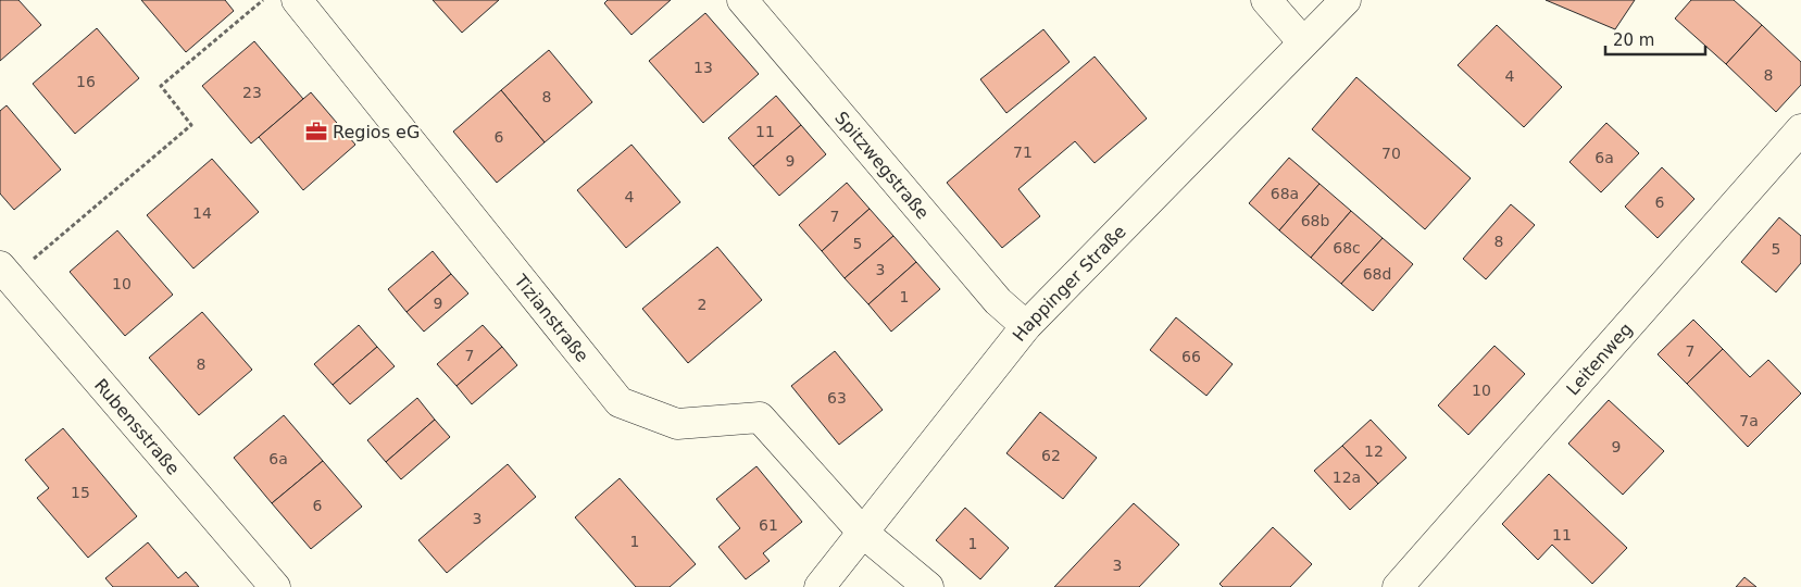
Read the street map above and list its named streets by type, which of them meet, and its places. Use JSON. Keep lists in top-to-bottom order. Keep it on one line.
{"streets":{"street":["Spitzwegstraße","Happinger Straße","Tizianstraße","Leitenweg","Rubensstraße"]},"crossings":[["Spitzwegstraße","Happinger Straße"],["Happinger Straße","Tizianstraße"]],"places":{"office":["Regios eG"]},"house_numbers":["13","8","4","16","23","8","11","6","71","70","6a","9","68a","4","6","14","7","68b","8","5","68c","5","3","68d","10","1","9","2","7","7","66","8","10","63","7a","9","12","62","6a","12a","15","6","3","61","11","1","1","3"],"scale_bar":"20 m"}
